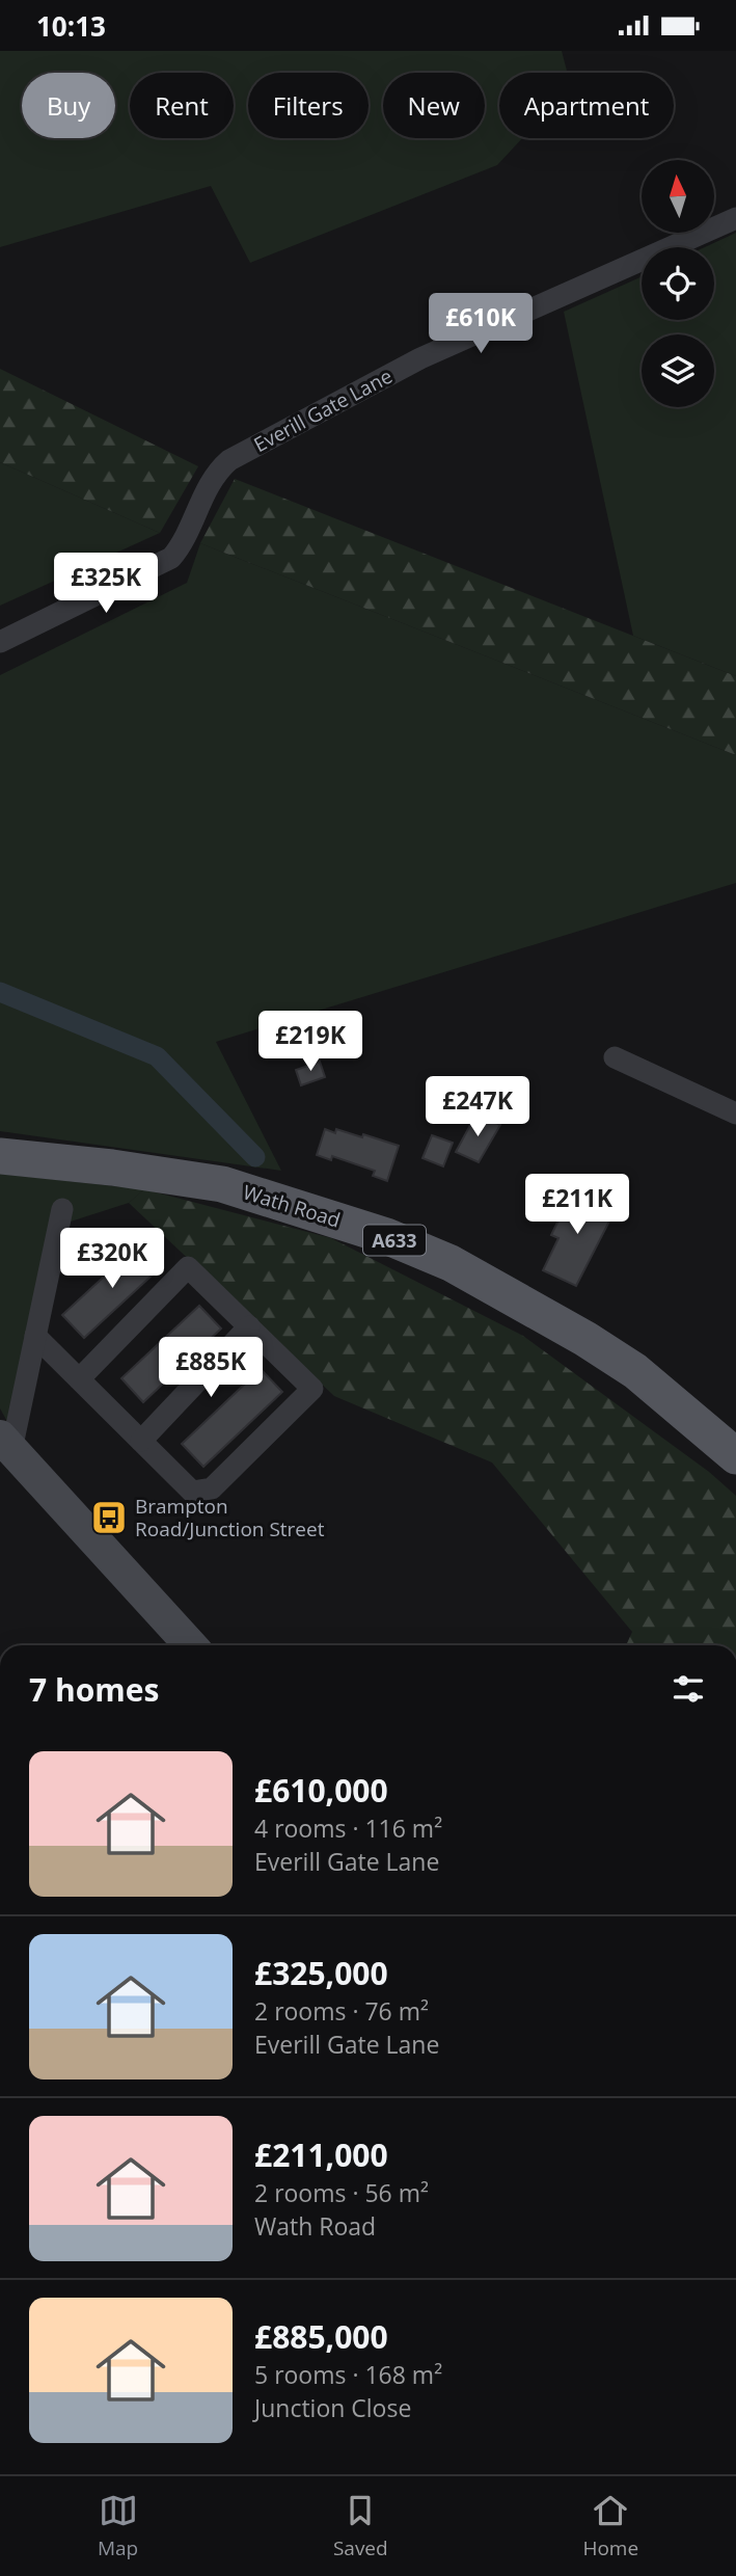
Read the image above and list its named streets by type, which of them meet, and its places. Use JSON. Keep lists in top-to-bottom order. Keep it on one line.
{"streets":{"main road":["Wath Road","A633"],"street":["Everill Gate Lane"]},"places":{"bus stop":["Brampton Road/Junction Street"]},"north":"top","page":{"status":"10:13","chip":["Buy","Rent","Filters","New","Apartment"],"price":["£610K","£325K","£219K","£247K","£211K","£320K","£885K"],"heading":"7 homes","list":[{"name":"£610,000","note":"4 rooms · 116 m² · Everill Gate Lane"},{"name":"£325,000","note":"2 rooms · 76 m² · Everill Gate Lane"},{"name":"£211,000","note":"2 rooms · 56 m² · Wath Road"},{"name":"£885,000","note":"5 rooms · 168 m² · Junction Close"}],"tabs":["Map","Saved","Home"]}}
